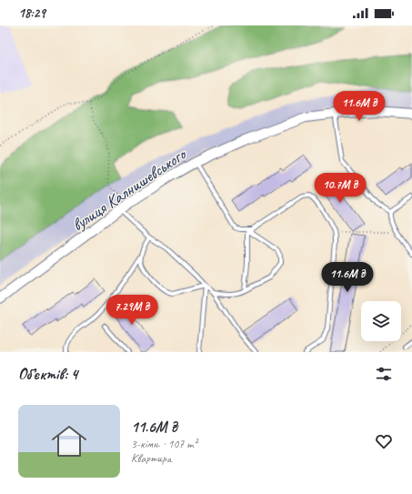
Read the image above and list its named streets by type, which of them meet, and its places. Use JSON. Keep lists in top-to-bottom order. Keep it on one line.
{"streets":{"street":["вулиця Калнишевського"]},"page":{"status":"18:29","price":["11.6M ₴","10.7M ₴","11.6M ₴","7.29M ₴"],"heading":"Об’єктів: 4","list":[{"name":"11.6M ₴","note":"3-кімн. · 107 m² · Квартира"}]}}
